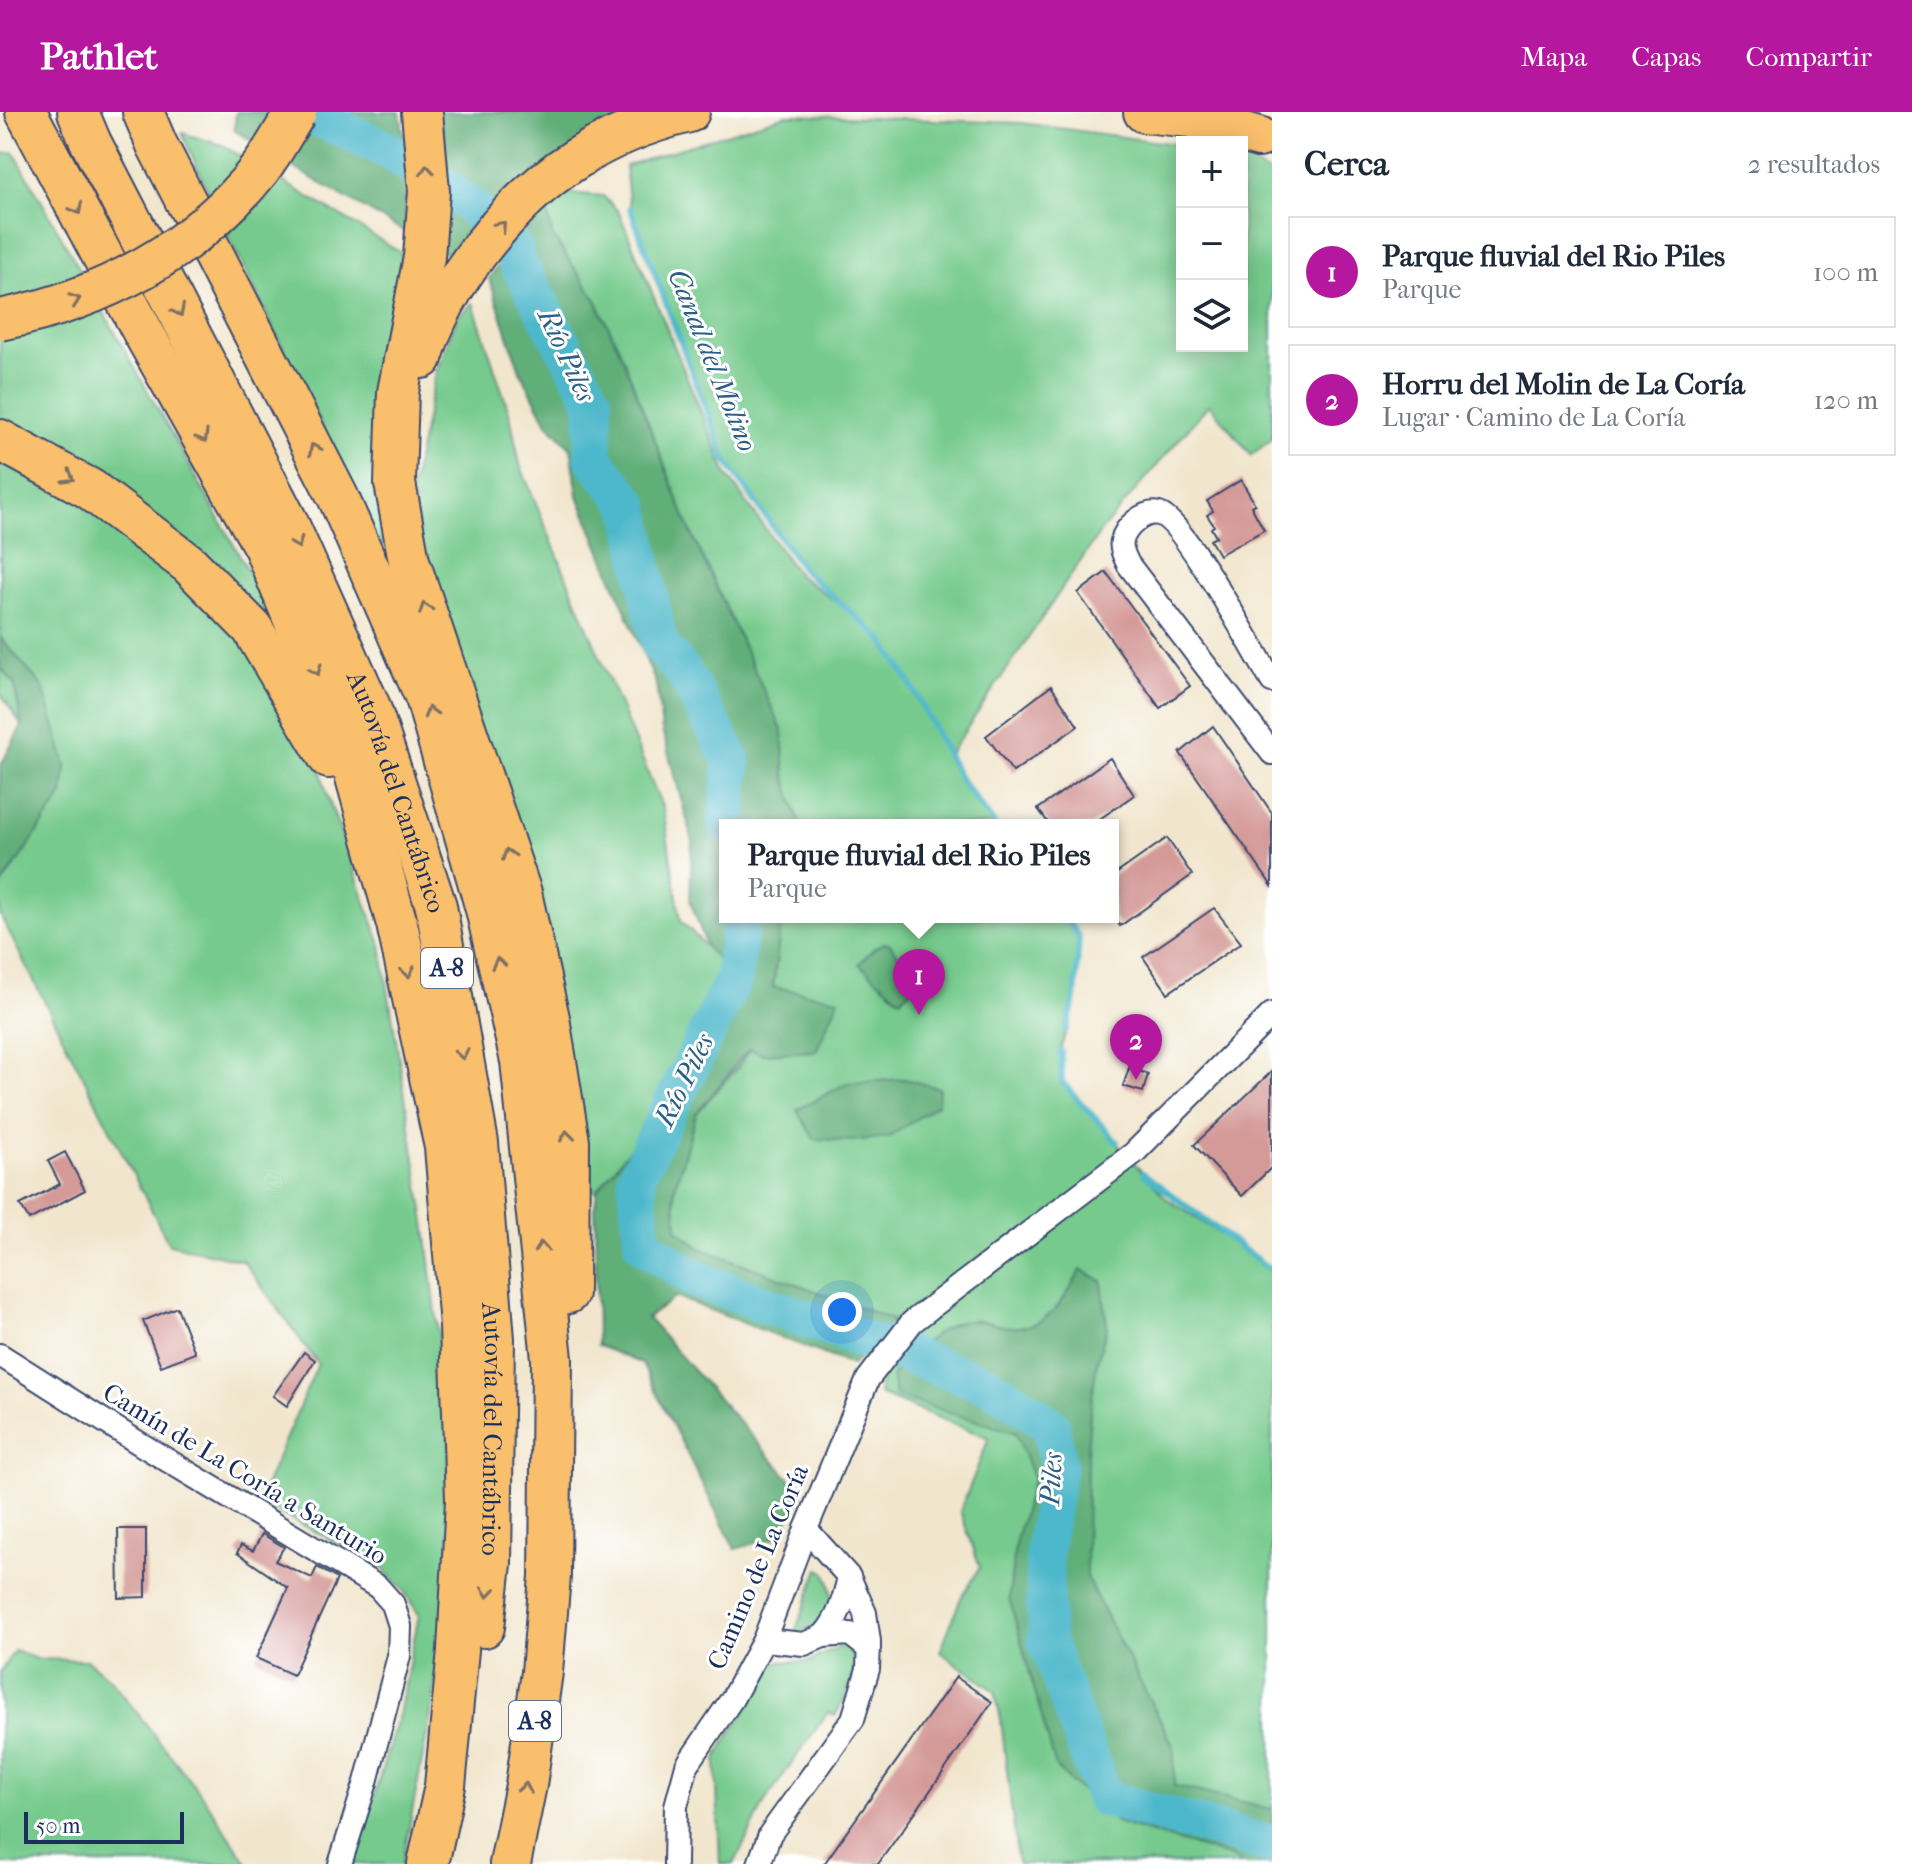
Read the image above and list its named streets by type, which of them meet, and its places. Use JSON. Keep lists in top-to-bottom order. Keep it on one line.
{"streets":{"highway":["Autovía del Cantábrico","A-8"],"street":["Camín de La Coría a Santurio","Camino de La Coría"]},"water":["Río Piles","Canal del Molino","Piles"],"scale_bar":"50 m","page":{"header":"Pathlet","nav":["Mapa","Capas","Compartir"],"heading":["Cerca","2 resultados"],"map_buttons":["+","−"],"list":[{"mark":"1","name":"Parque fluvial del Rio Piles","note":"Parque","value":"100 m"},{"mark":"2","name":"Horru del Molin de La Coría","note":"Lugar · Camino de La Coría","value":"120 m"}],"popup":["Parque fluvial del Rio Piles","Parque"],"pins":["1","2"],"scale":"50 m"}}
